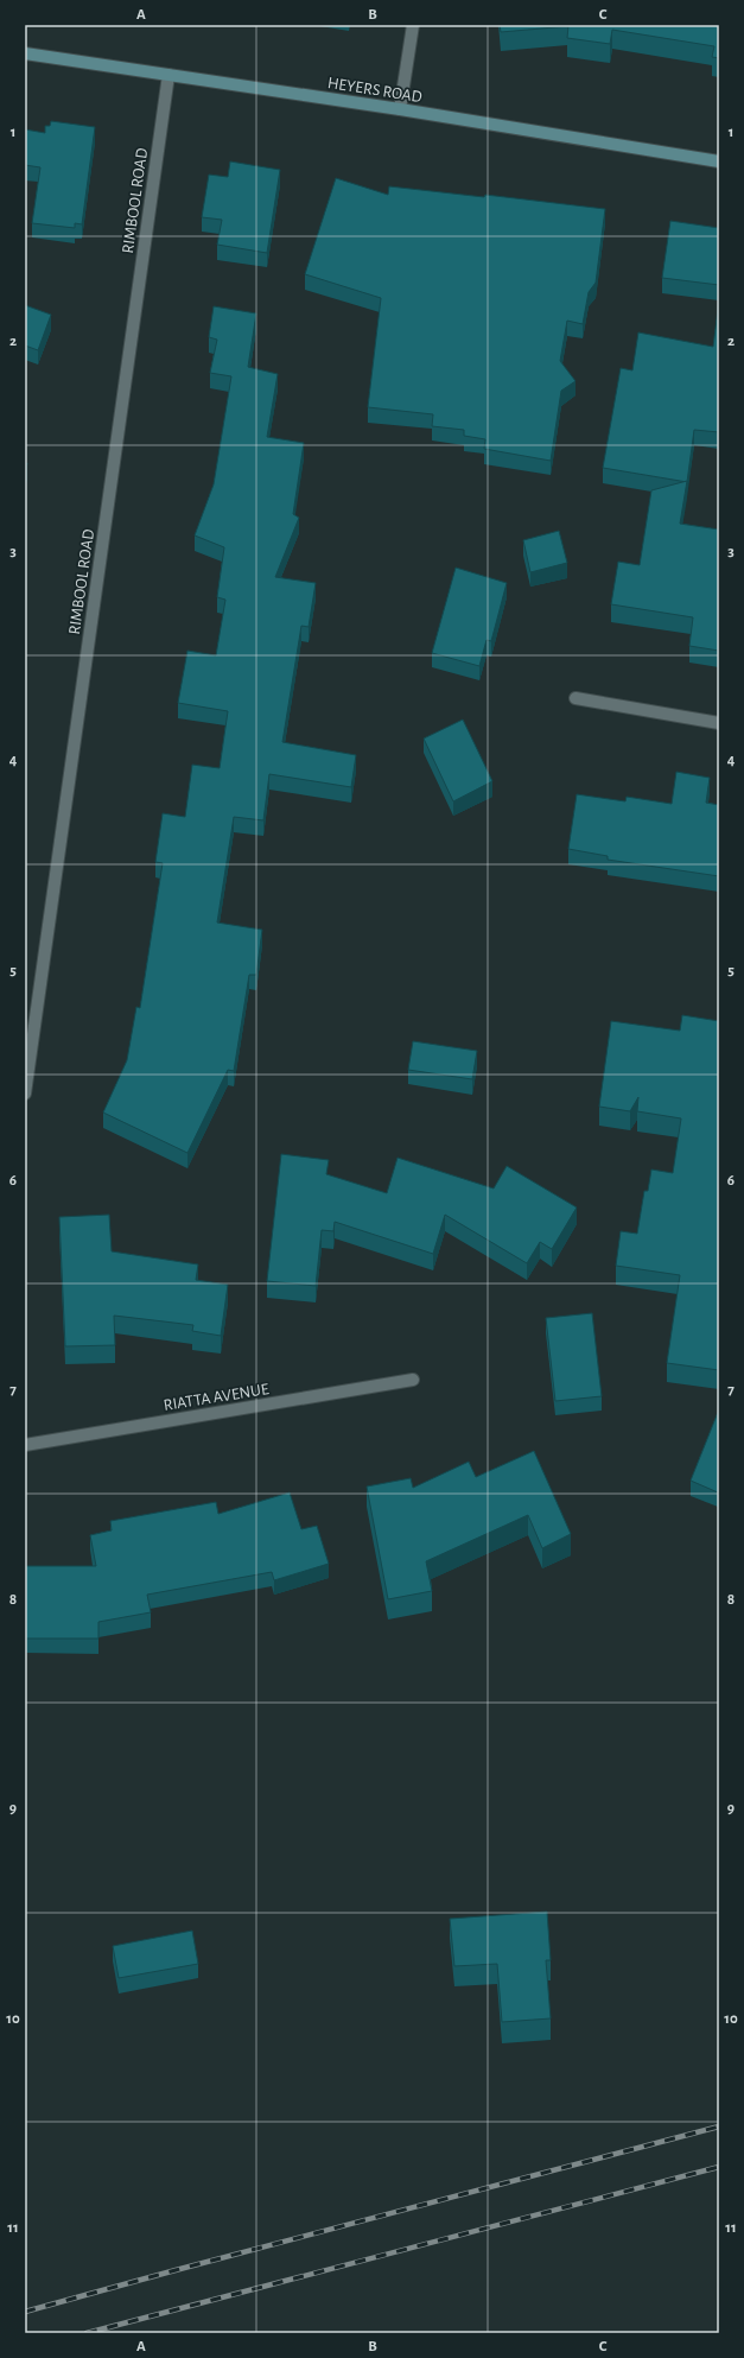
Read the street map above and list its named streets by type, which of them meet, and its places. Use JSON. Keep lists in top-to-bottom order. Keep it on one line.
{"streets":{"street":["HEYERS ROAD","RIMBOOL ROAD","RIATTA AVENUE"]},"crossings":[["HEYERS ROAD","RIMBOOL ROAD"]],"grid":{"columns":["A","B","C"],"rows":["1","2","3","4","5","6","7","8","9","10","11"]}}
